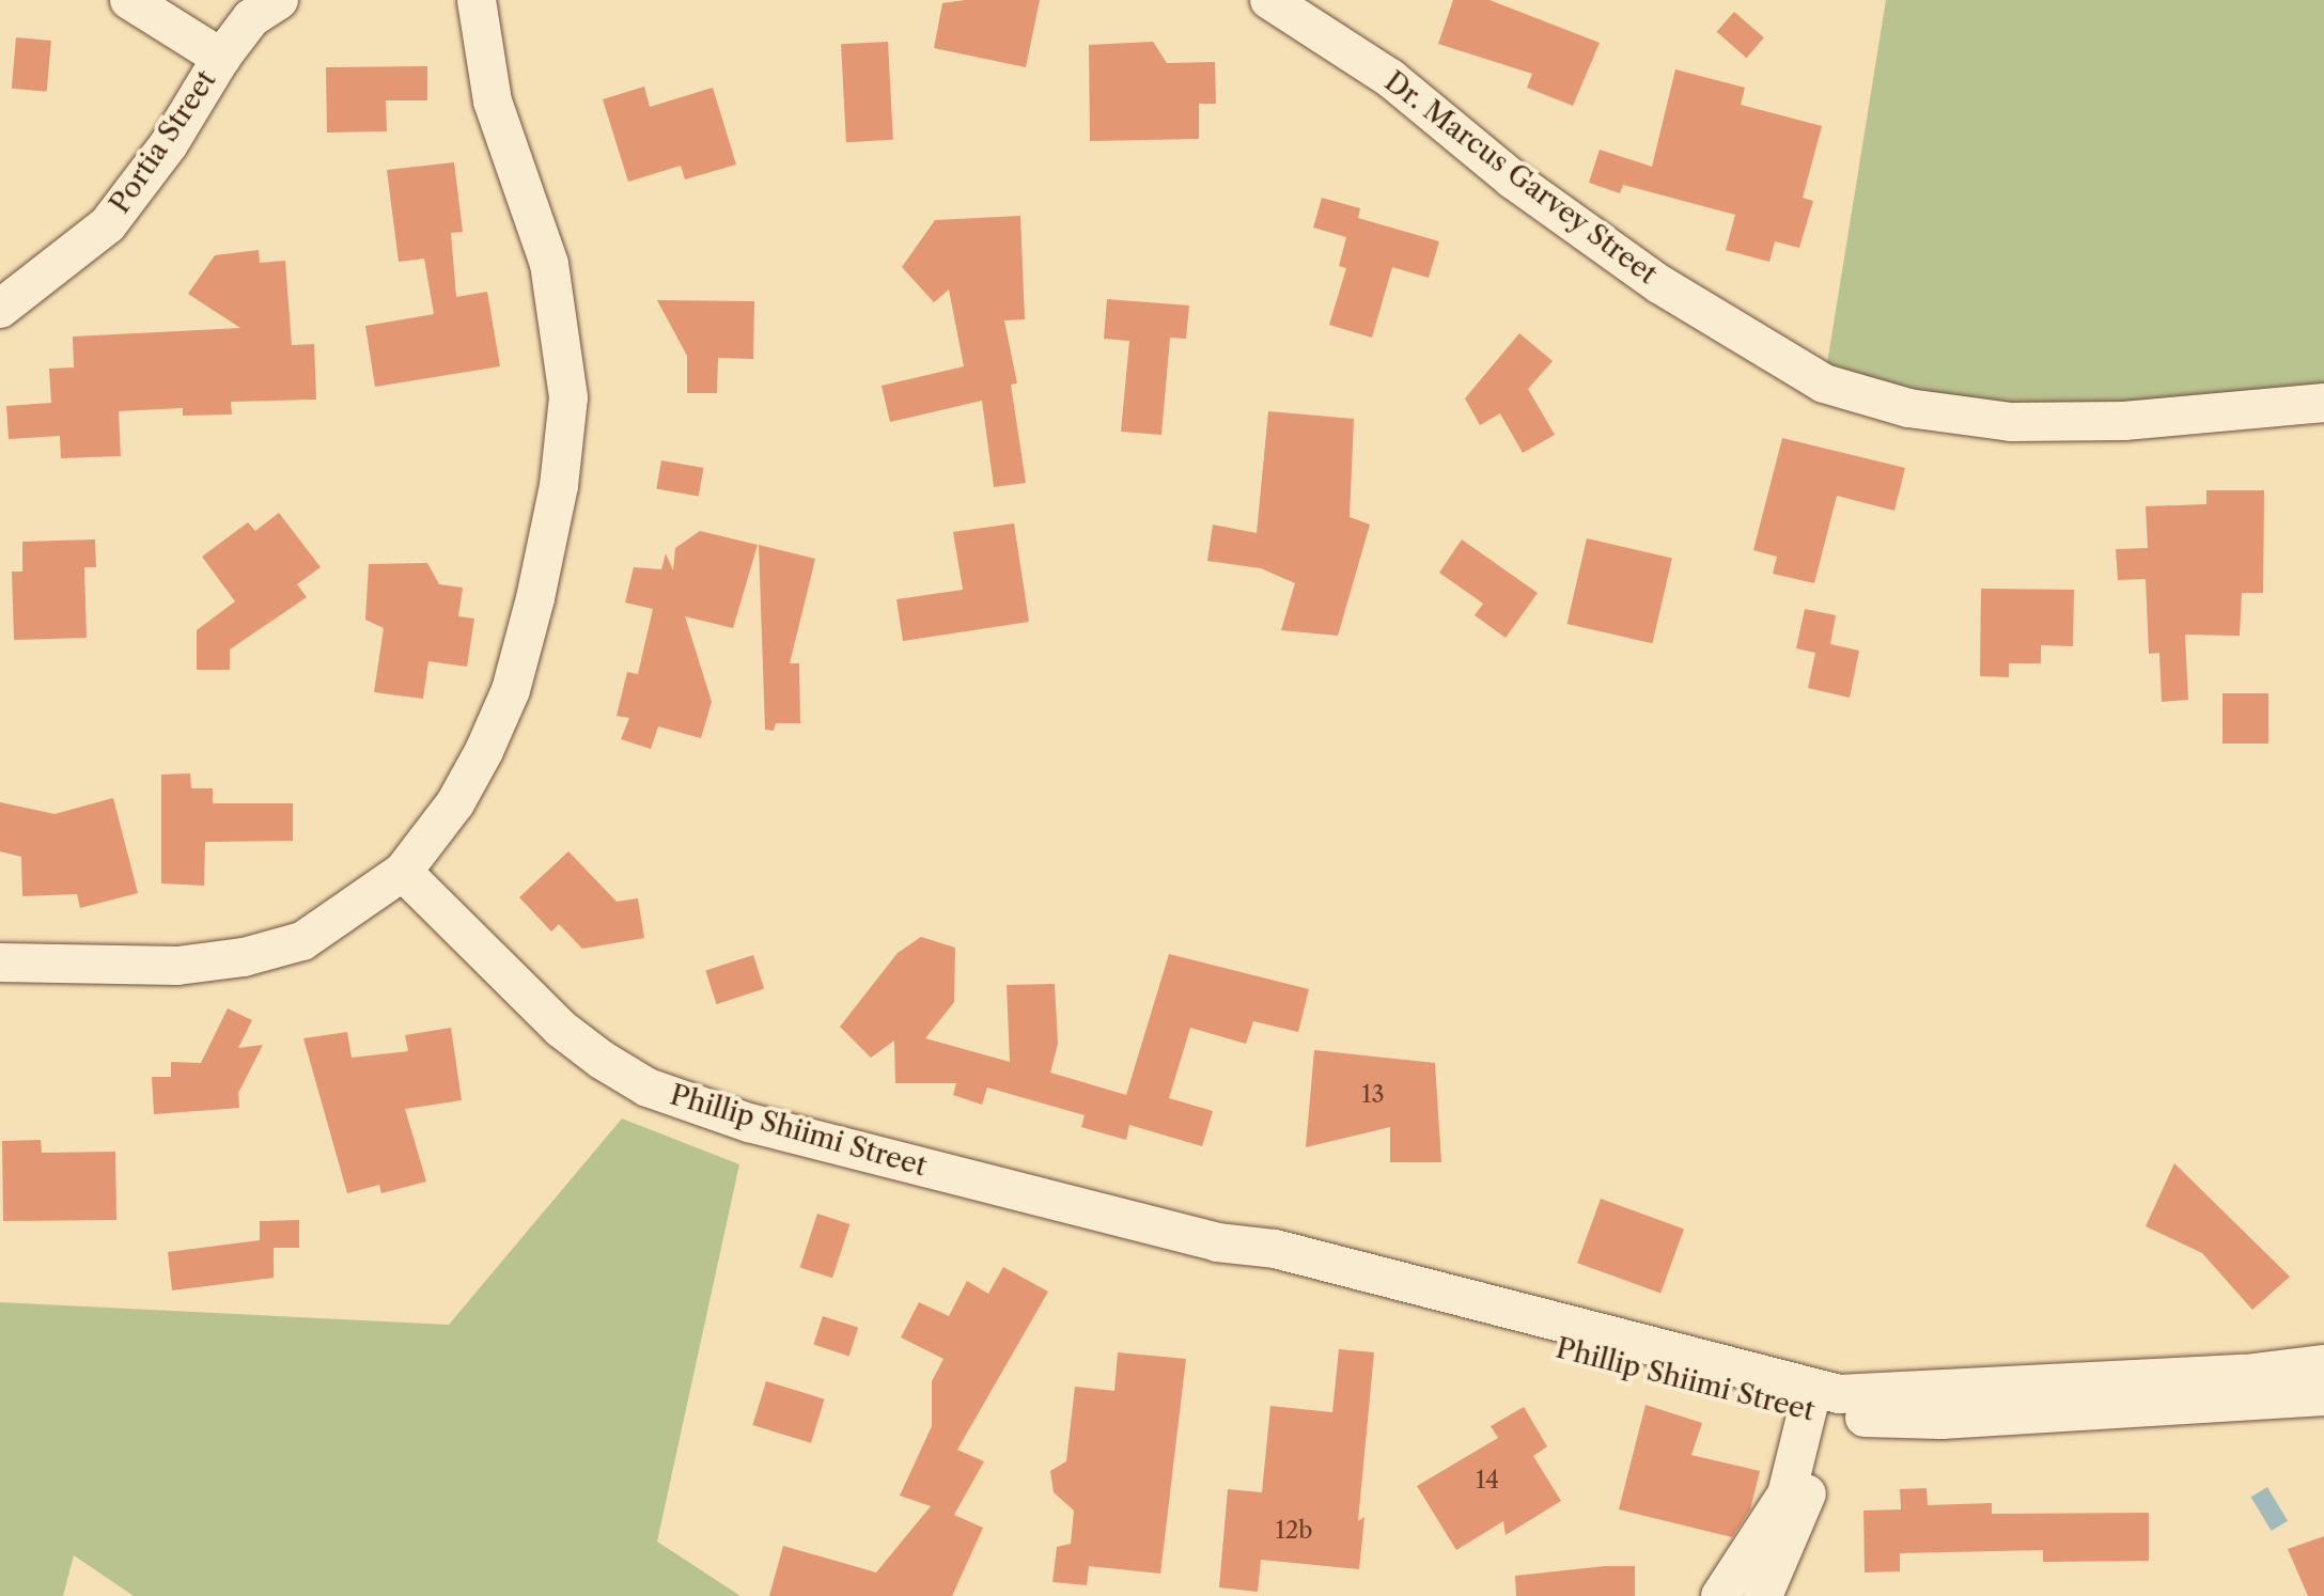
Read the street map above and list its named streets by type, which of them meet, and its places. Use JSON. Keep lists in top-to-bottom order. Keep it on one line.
{"streets":{"street":["Portia Street","Dr. Marcus Garvey Street","Phillip Shiimi Street"]},"house_numbers":["13","14","12b"]}
